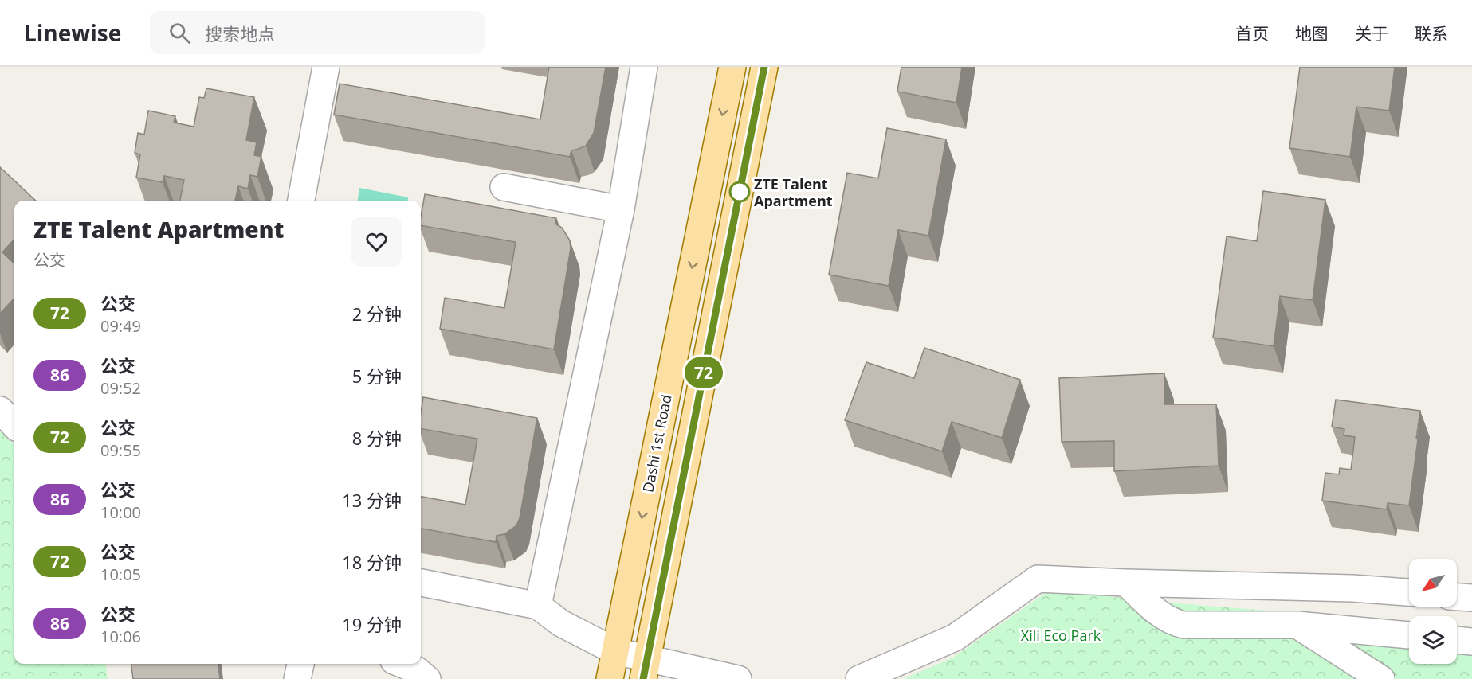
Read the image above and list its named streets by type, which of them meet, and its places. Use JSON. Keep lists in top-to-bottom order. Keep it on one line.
{"streets":{"main road":["Dashi 1st Road"]},"parks":["Xili Eco Park"],"places":["ZTE Talent Apartment"],"lines":["bus line 72"],"north":"bottom left","page":{"header":"Linewise","search":"搜索地点","nav":["首页","地图","关于","联系"],"on_map":"72","heading":["ZTE Talent Apartment","公交"],"list":[{"mark":"72","name":"公交","note":"09:49","value":"2 分钟"},{"mark":"86","name":"公交","note":"09:52","value":"5 分钟"},{"mark":"72","name":"公交","note":"09:55","value":"8 分钟"},{"mark":"86","name":"公交","note":"10:00","value":"13 分钟"},{"mark":"72","name":"公交","note":"10:05","value":"18 分钟"},{"mark":"86","name":"公交","note":"10:06","value":"19 分钟"}]}}
